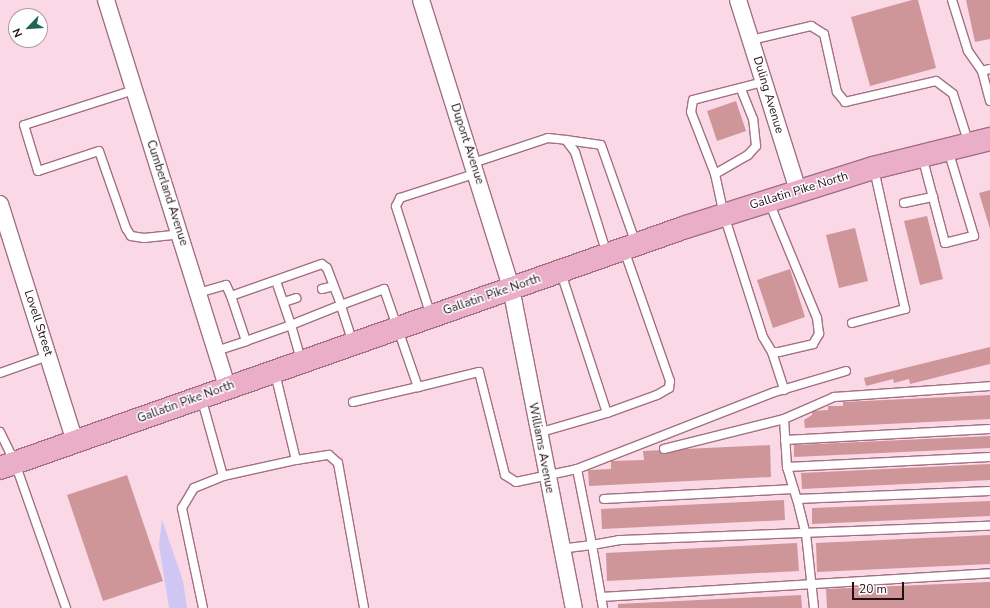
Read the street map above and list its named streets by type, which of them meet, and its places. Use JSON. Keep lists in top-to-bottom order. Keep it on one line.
{"streets":{"main road":["Gallatin Pike North"],"street":["Duling Avenue","Dupont Avenue","Cumberland Avenue","Lovell Street","Williams Avenue"]},"crossings":[["Duling Avenue","Gallatin Pike North"],["Dupont Avenue","Gallatin Pike North"],["Dupont Avenue","Williams Avenue"],["Gallatin Pike North","Cumberland Avenue"],["Gallatin Pike North","Lovell Street"],["Gallatin Pike North","Williams Avenue"]],"scale_bar":"20 m","north":"bottom left"}
